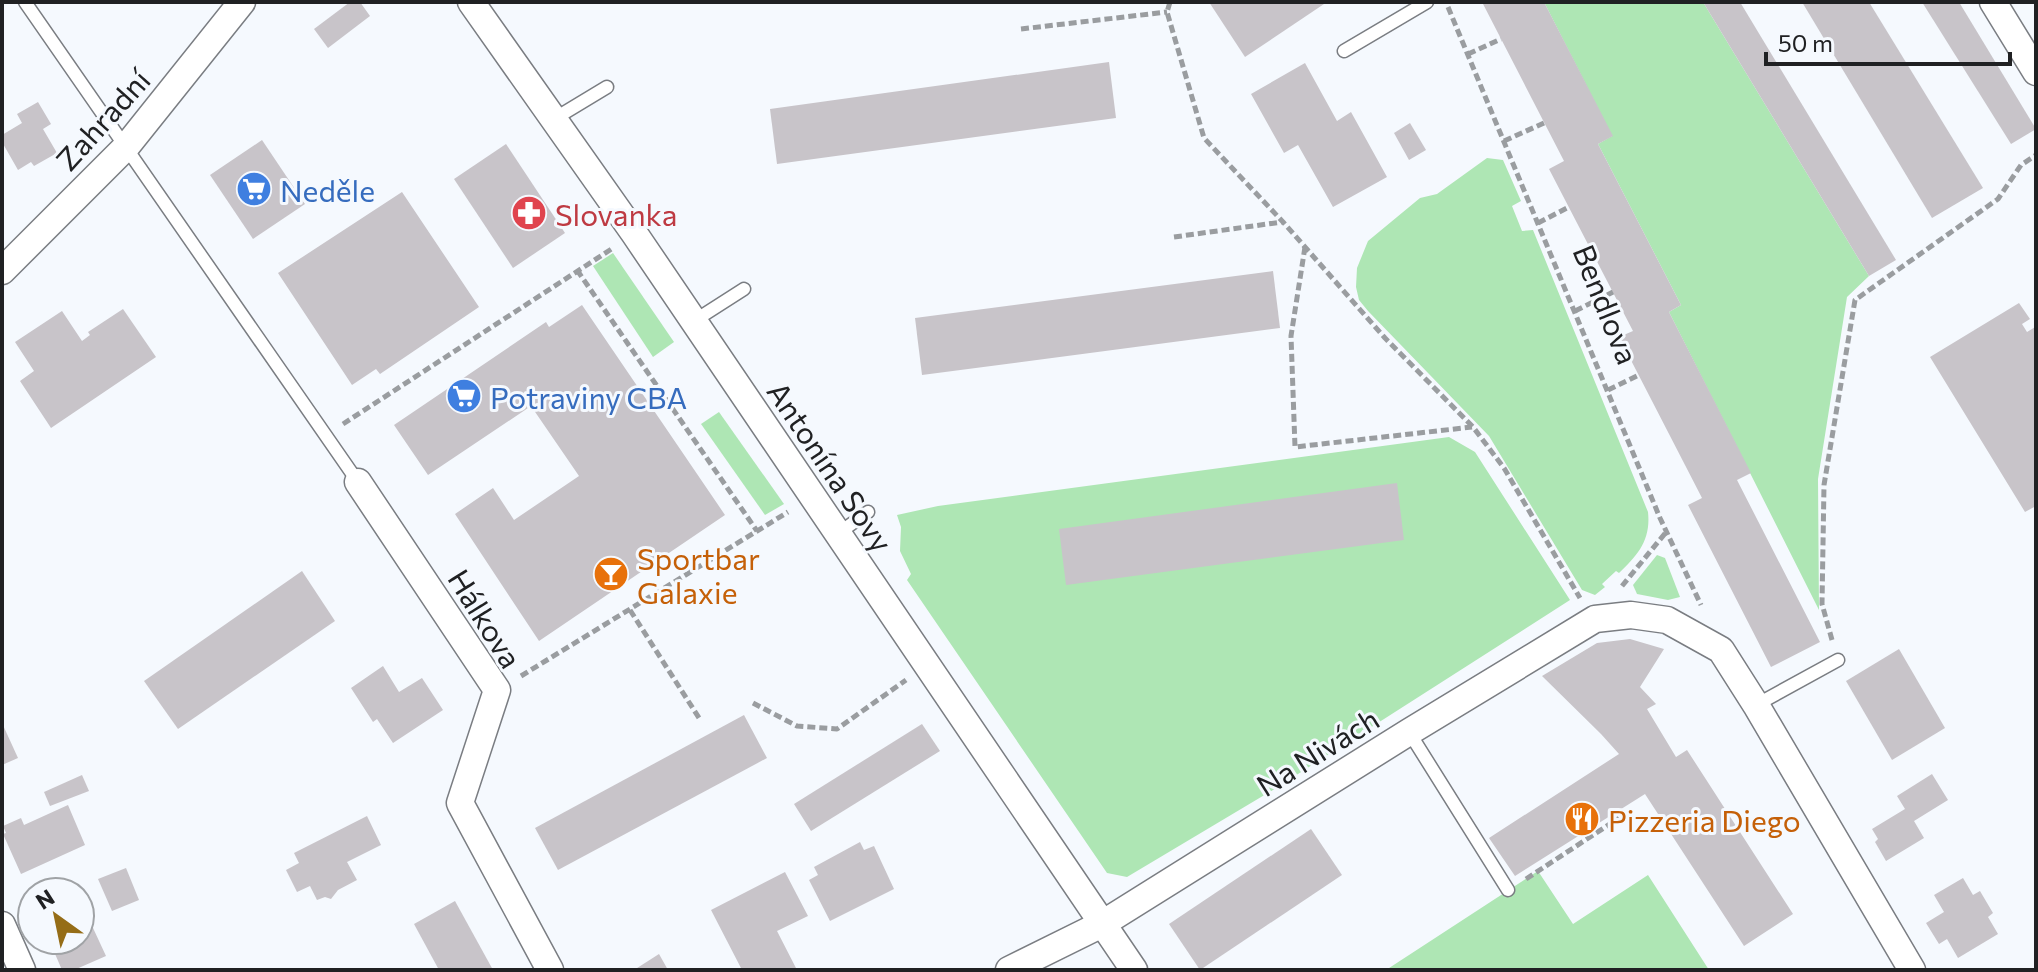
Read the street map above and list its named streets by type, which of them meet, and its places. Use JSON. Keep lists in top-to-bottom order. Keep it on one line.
{"streets":{"street":["Zahradní","Antonína Sovy","Hálkova","Na Nivách"],"path":["Bendlova"]},"crossings":[["Antonína Sovy","Na Nivách"]],"places":{"supermarket":["Neděle","Potraviny CBA"],"pharmacy":["Slovanka"],"bar":["Sportbar Galaxie"],"restaurant":["Pizzeria Diego"]},"scale_bar":"50 m","north":"top left"}
